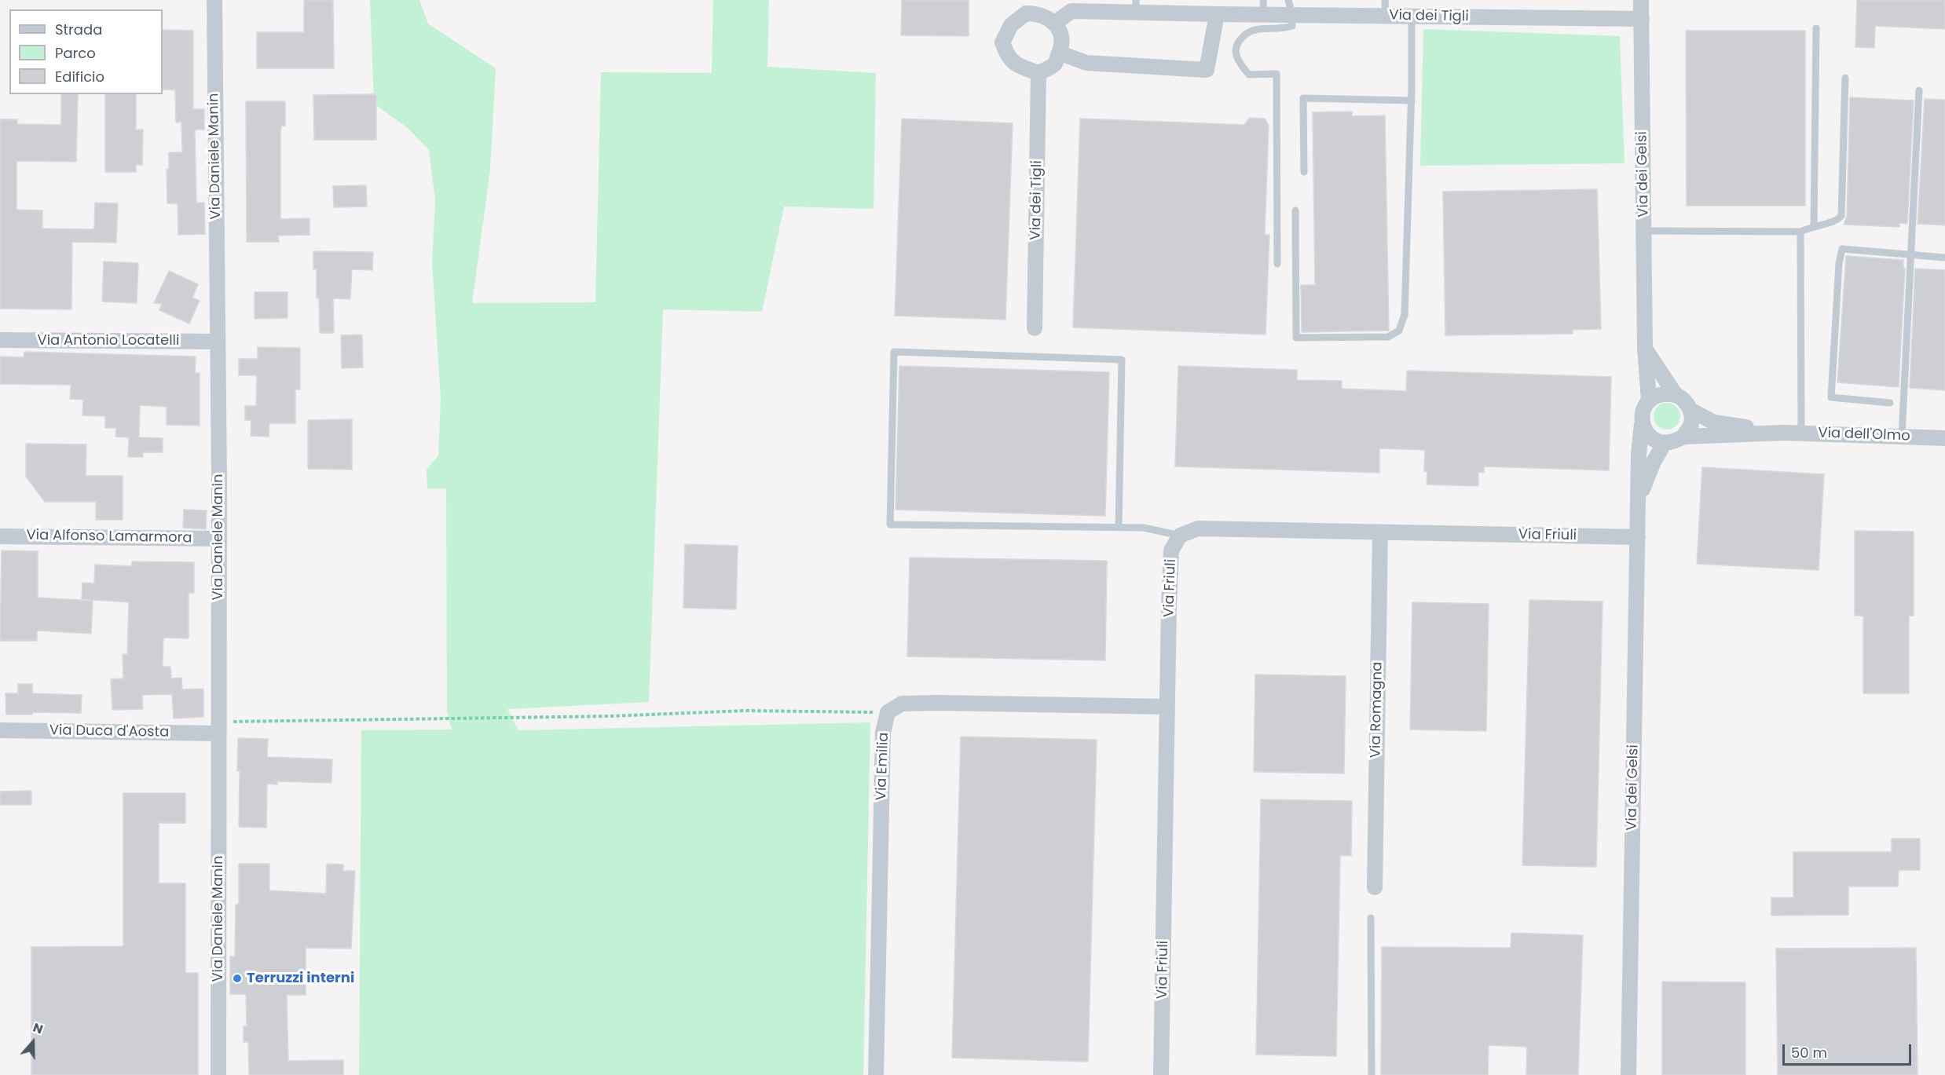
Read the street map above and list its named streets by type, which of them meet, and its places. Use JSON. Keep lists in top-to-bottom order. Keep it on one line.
{"streets":{"street":["Via dei Tigli","Via Daniele Manin","Via dei Gelsi","Via Antonio Locatelli","Via dell'Olmo","Via Friuli","Via Alfonso Lamarmora","Via Romagna","Via Duca d'Aosta","Via Emilia"]},"crossings":[["Via dei Tigli","Via dei Gelsi"],["Via Daniele Manin","Via Antonio Locatelli"],["Via Daniele Manin","Via Alfonso Lamarmora"],["Via Daniele Manin","Via Duca d'Aosta"],["Via dei Gelsi","Via dell'Olmo"],["Via dei Gelsi","Via Friuli"],["Via Friuli","Via Romagna"],["Via Friuli","Via Emilia"]],"places":["Terruzzi interni"],"legend":["Strada","Parco","Edificio"],"scale_bar":"50 m","north":"top"}
